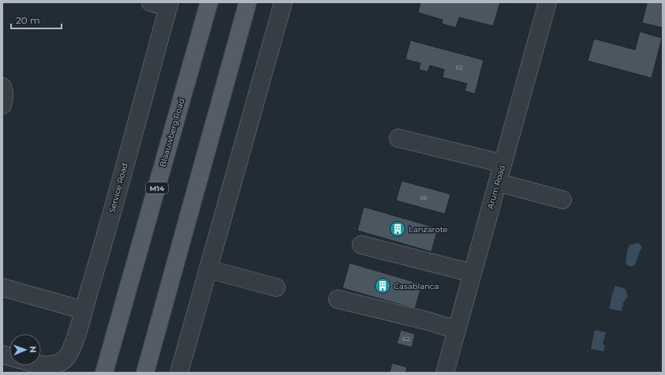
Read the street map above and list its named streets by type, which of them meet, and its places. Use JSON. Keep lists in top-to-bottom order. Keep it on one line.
{"streets":{"main road":["Blaauwberg Road","M14"],"street":["Arum Road","Service Road"]},"places":{"building":["Lanzarote","Casablanca"]},"house_numbers":["52","56","62"],"scale_bar":"20 m","north":"right"}
